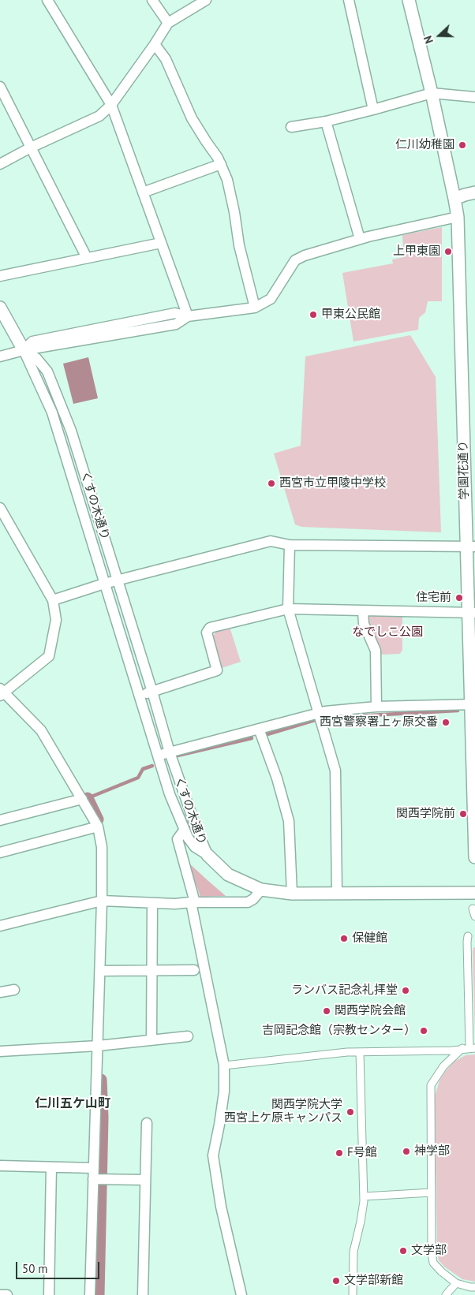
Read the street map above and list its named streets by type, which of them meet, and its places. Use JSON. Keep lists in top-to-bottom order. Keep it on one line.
{"streets":{"street":["学園花通り","くすの木通り"]},"districts":["仁川五ケ山町"],"parks":["なでしこ公園"],"places":["仁川幼稚園","上甲東園","甲東公民館","西宮市立甲陵中学校","住宅前","西宮警察署上ヶ原交番","関西学院前","保健館","ランバス記念礼拝堂","関西学院会館","吉岡記念館（宗教センター）","関西学院大学 西宮上ケ原キャンパス","神学部","F号館","文学部","文学部新館"],"scale_bar":"50 m","north":"left"}
